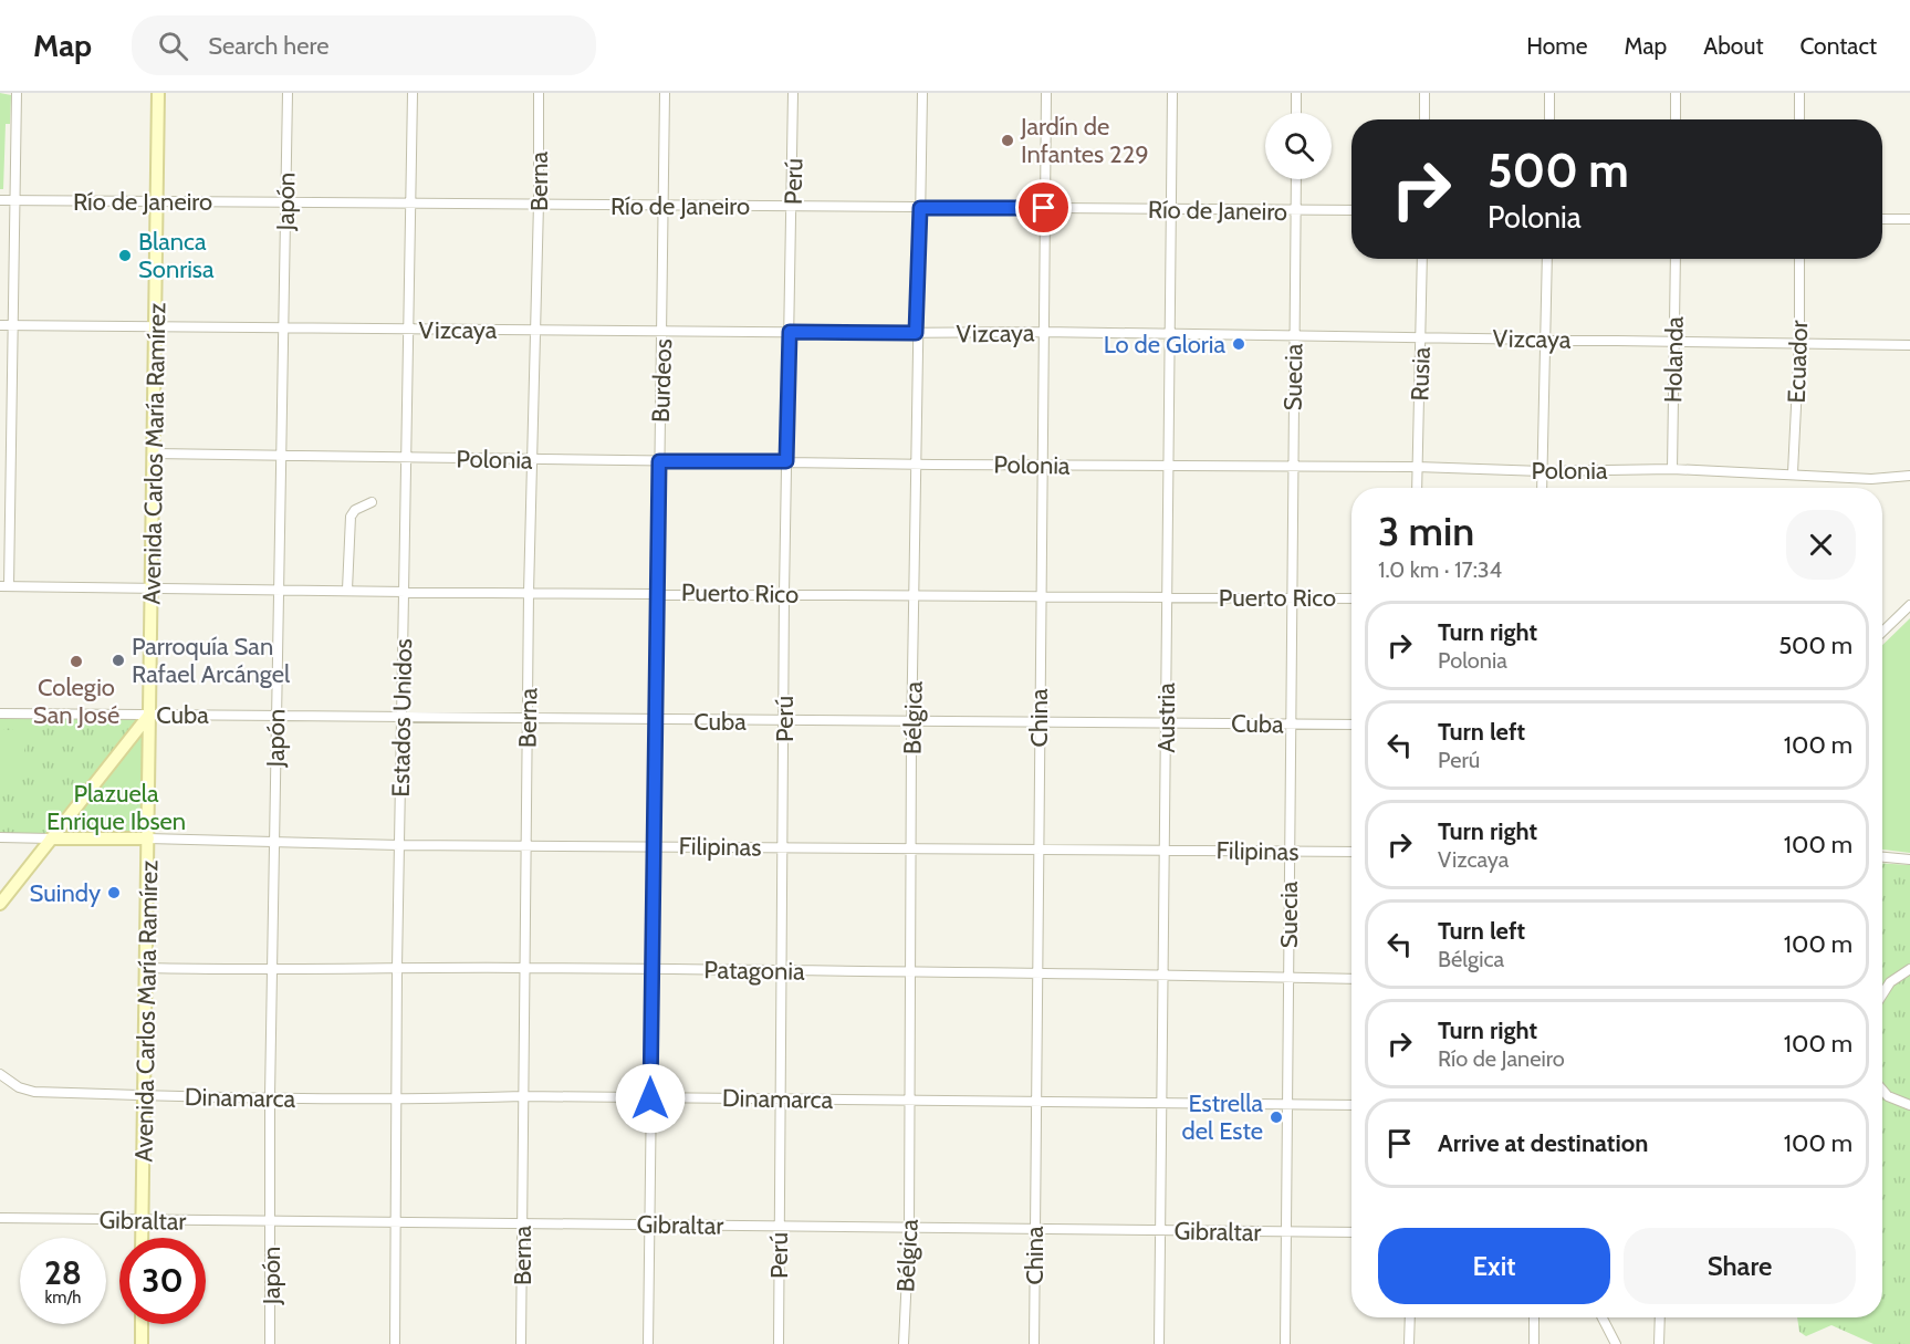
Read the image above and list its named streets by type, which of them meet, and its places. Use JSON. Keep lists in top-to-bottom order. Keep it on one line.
{"streets":{"street":["Berna","Perú","Río de Janeiro","Japón","Vizcaya","Holanda","Ecuador","Rusia","Suecia","Burdeos","Avenida Carlos María Ramírez","Polonia","Puerto Rico","Cuba","Estados Unidos","Bélgica","China","Austria","Filipinas","Patagonia","Dinamarca","Gibraltar"]},"crossings":[["Berna","Río de Janeiro"],["Berna","Vizcaya"],["Berna","Polonia"],["Berna","Puerto Rico"],["Berna","Cuba"],["Berna","Filipinas"],["Berna","Patagonia"],["Berna","Dinamarca"],["Berna","Gibraltar"],["Perú","Río de Janeiro"],["Perú","Vizcaya"],["Perú","Polonia"],["Perú","Puerto Rico"],["Perú","Cuba"],["Perú","Filipinas"],["Perú","Patagonia"],["Perú","Dinamarca"],["Perú","Gibraltar"],["Río de Janeiro","Japón"],["Río de Janeiro","Suecia"],["Río de Janeiro","Burdeos"],["Río de Janeiro","Avenida Carlos María Ramírez"],["Río de Janeiro","Estados Unidos"],["Río de Janeiro","Bélgica"],["Río de Janeiro","China"],["Río de Janeiro","Austria"],["Japón","Vizcaya"],["Japón","Polonia"],["Japón","Puerto Rico"],["Japón","Cuba"],["Japón","Filipinas"],["Japón","Patagonia"],["Japón","Dinamarca"],["Japón","Gibraltar"],["Vizcaya","Holanda"],["Vizcaya","Ecuador"],["Vizcaya","Rusia"],["Vizcaya","Suecia"],["Vizcaya","Burdeos"],["Vizcaya","Avenida Carlos María Ramírez"],["Vizcaya","Estados Unidos"],["Vizcaya","Bélgica"],["Vizcaya","China"],["Vizcaya","Austria"],["Holanda","Polonia"],["Ecuador","Polonia"],["Rusia","Polonia"],["Suecia","Polonia"],["Suecia","Puerto Rico"],["Suecia","Cuba"],["Suecia","Filipinas"],["Suecia","Patagonia"],["Suecia","Dinamarca"],["Suecia","Gibraltar"],["Burdeos","Polonia"],["Burdeos","Puerto Rico"],["Burdeos","Cuba"],["Burdeos","Filipinas"],["Burdeos","Patagonia"],["Burdeos","Dinamarca"],["Burdeos","Gibraltar"],["Avenida Carlos María Ramírez","Polonia"],["Avenida Carlos María Ramírez","Puerto Rico"],["Avenida Carlos María Ramírez","Cuba"],["Avenida Carlos María Ramírez","Filipinas"],["Avenida Carlos María Ramírez","Patagonia"],["Avenida Carlos María Ramírez","Dinamarca"],["Avenida Carlos María Ramírez","Gibraltar"],["Polonia","Estados Unidos"],["Polonia","Bélgica"],["Polonia","China"],["Polonia","Austria"],["Puerto Rico","Estados Unidos"],["Puerto Rico","Bélgica"],["Puerto Rico","China"],["Puerto Rico","Austria"],["Cuba","Estados Unidos"],["Cuba","Bélgica"],["Cuba","China"],["Cuba","Austria"],["Estados Unidos","Filipinas"],["Estados Unidos","Patagonia"],["Estados Unidos","Dinamarca"],["Estados Unidos","Gibraltar"],["Bélgica","Filipinas"],["Bélgica","Patagonia"],["Bélgica","Dinamarca"],["Bélgica","Gibraltar"],["China","Filipinas"],["China","Patagonia"],["China","Dinamarca"],["China","Gibraltar"],["Austria","Filipinas"],["Austria","Patagonia"],["Austria","Dinamarca"],["Austria","Gibraltar"]],"parks":["Plazuela Enrique Ibsen"],"places":["Jardín de Infantes 229","Blanca Sonrisa","Lo de Gloria","Parroquía San Rafael Arcángel","Colegio San José","Suindy","Estrella del Este"],"page":{"header":"Map","search":"Search here","nav":["Home","Map","About","Contact"],"turn":["500 m","Polonia"],"heading":["3 min","1.0 km · 17:34"],"list":[{"name":"Turn right","note":"Polonia","value":"500 m"},{"name":"Turn left","note":"Perú","value":"100 m"},{"name":"Turn right","note":"Vizcaya","value":"100 m"},{"name":"Turn left","note":"Bélgica","value":"100 m"},{"name":"Turn right","note":"Río de Janeiro","value":"100 m"},{"name":"Arrive at destination","value":"100 m"}],"buttons":["Exit","Share"],"speed":"28 km/h","limit":"30"}}
